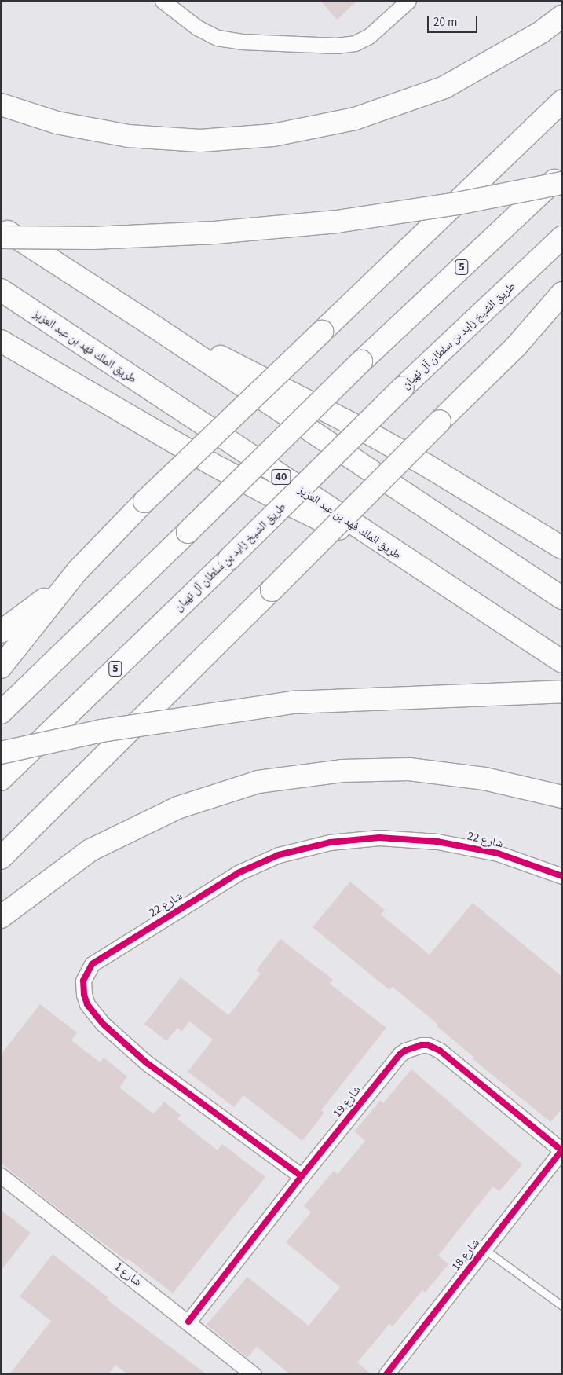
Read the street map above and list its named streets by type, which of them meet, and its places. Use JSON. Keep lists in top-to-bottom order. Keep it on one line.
{"streets":{"highway":["5","طريق الشيخ زايد بن سلطان آل نهيان","طريق الملك فهد بن عبد العزيز","40"],"street":["شارع 22","شارع 19","شارع 18","شارع 1"]},"crossings":[["شارع 22","شارع 19"],["شارع 19","شارع 18"],["شارع 19","شارع 1"]],"scale_bar":"20 m"}
